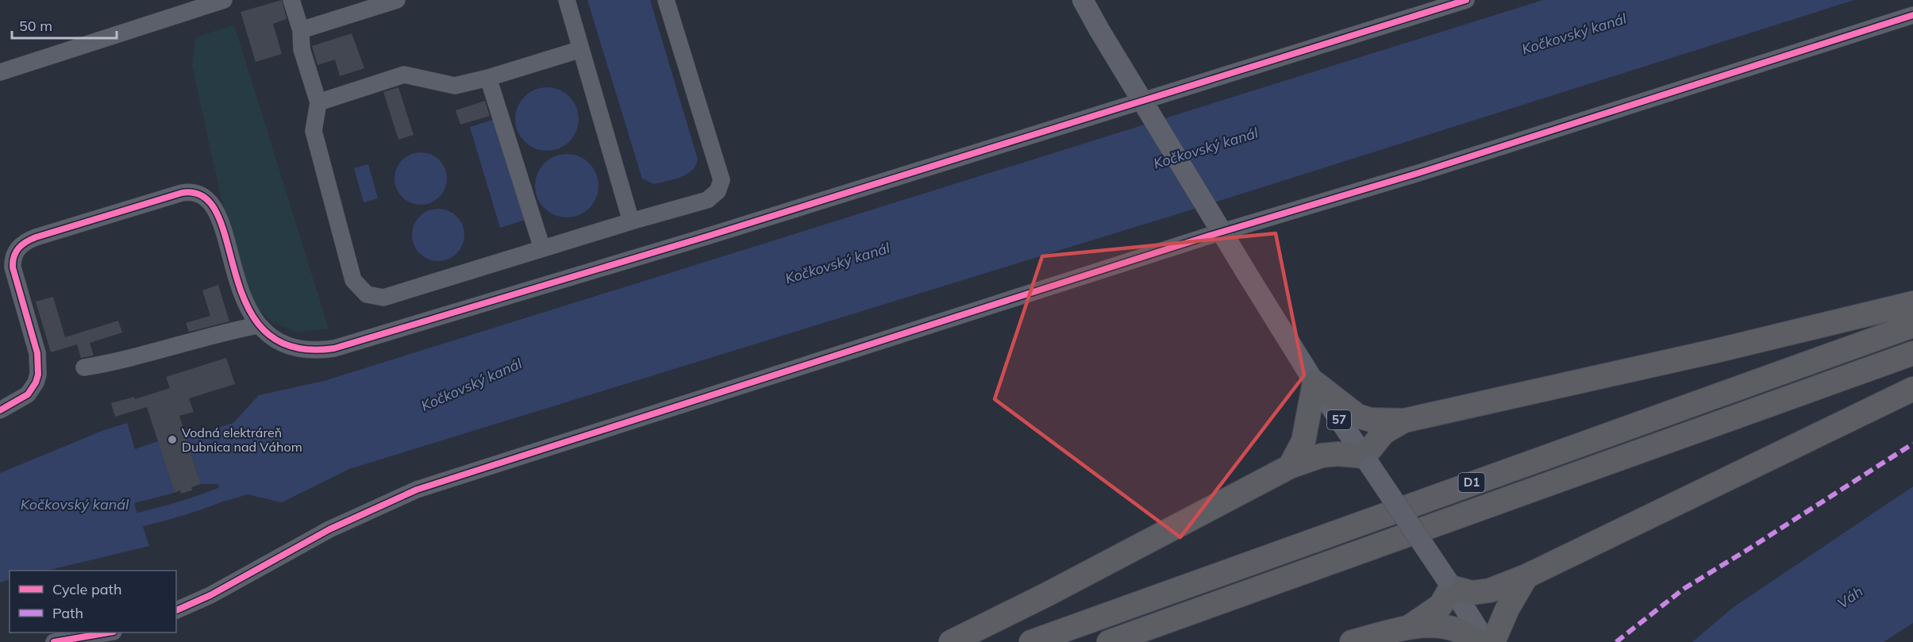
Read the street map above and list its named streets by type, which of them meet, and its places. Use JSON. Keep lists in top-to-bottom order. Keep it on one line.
{"streets":{"highway":["D1"],"main road":["57"]},"water":["Kočkovský kanál","Váh"],"places":["Vodná elektráreň Dubnica nad Váhom"],"legend":["Cycle path","Path"],"scale_bar":"50 m"}
